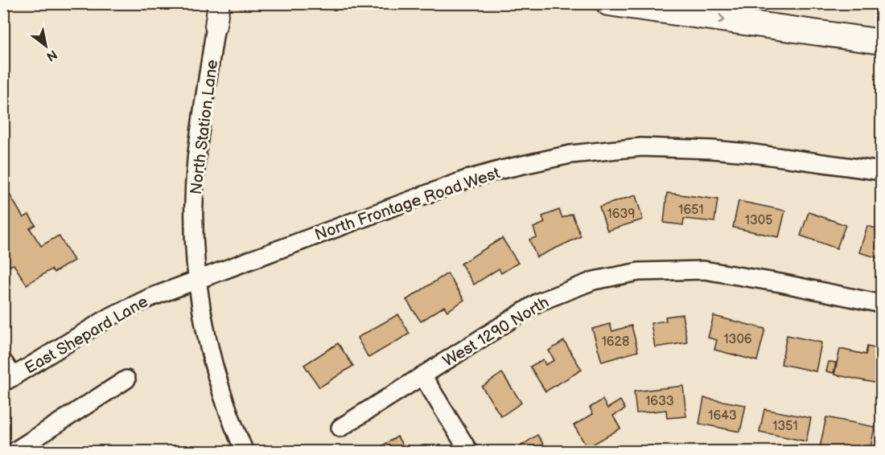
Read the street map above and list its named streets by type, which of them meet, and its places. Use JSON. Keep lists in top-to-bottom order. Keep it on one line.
{"streets":{"street":["North Station Lane","North Frontage Road West","West 1290 North","East Shepard Lane"]},"crossings":[["North Station Lane","North Frontage Road West"],["North Station Lane","East Shepard Lane"],["North Frontage Road West","East Shepard Lane"]],"house_numbers":["1651","1639","1305","1306","1628","1633","1643","1351"],"north":"bottom right"}
